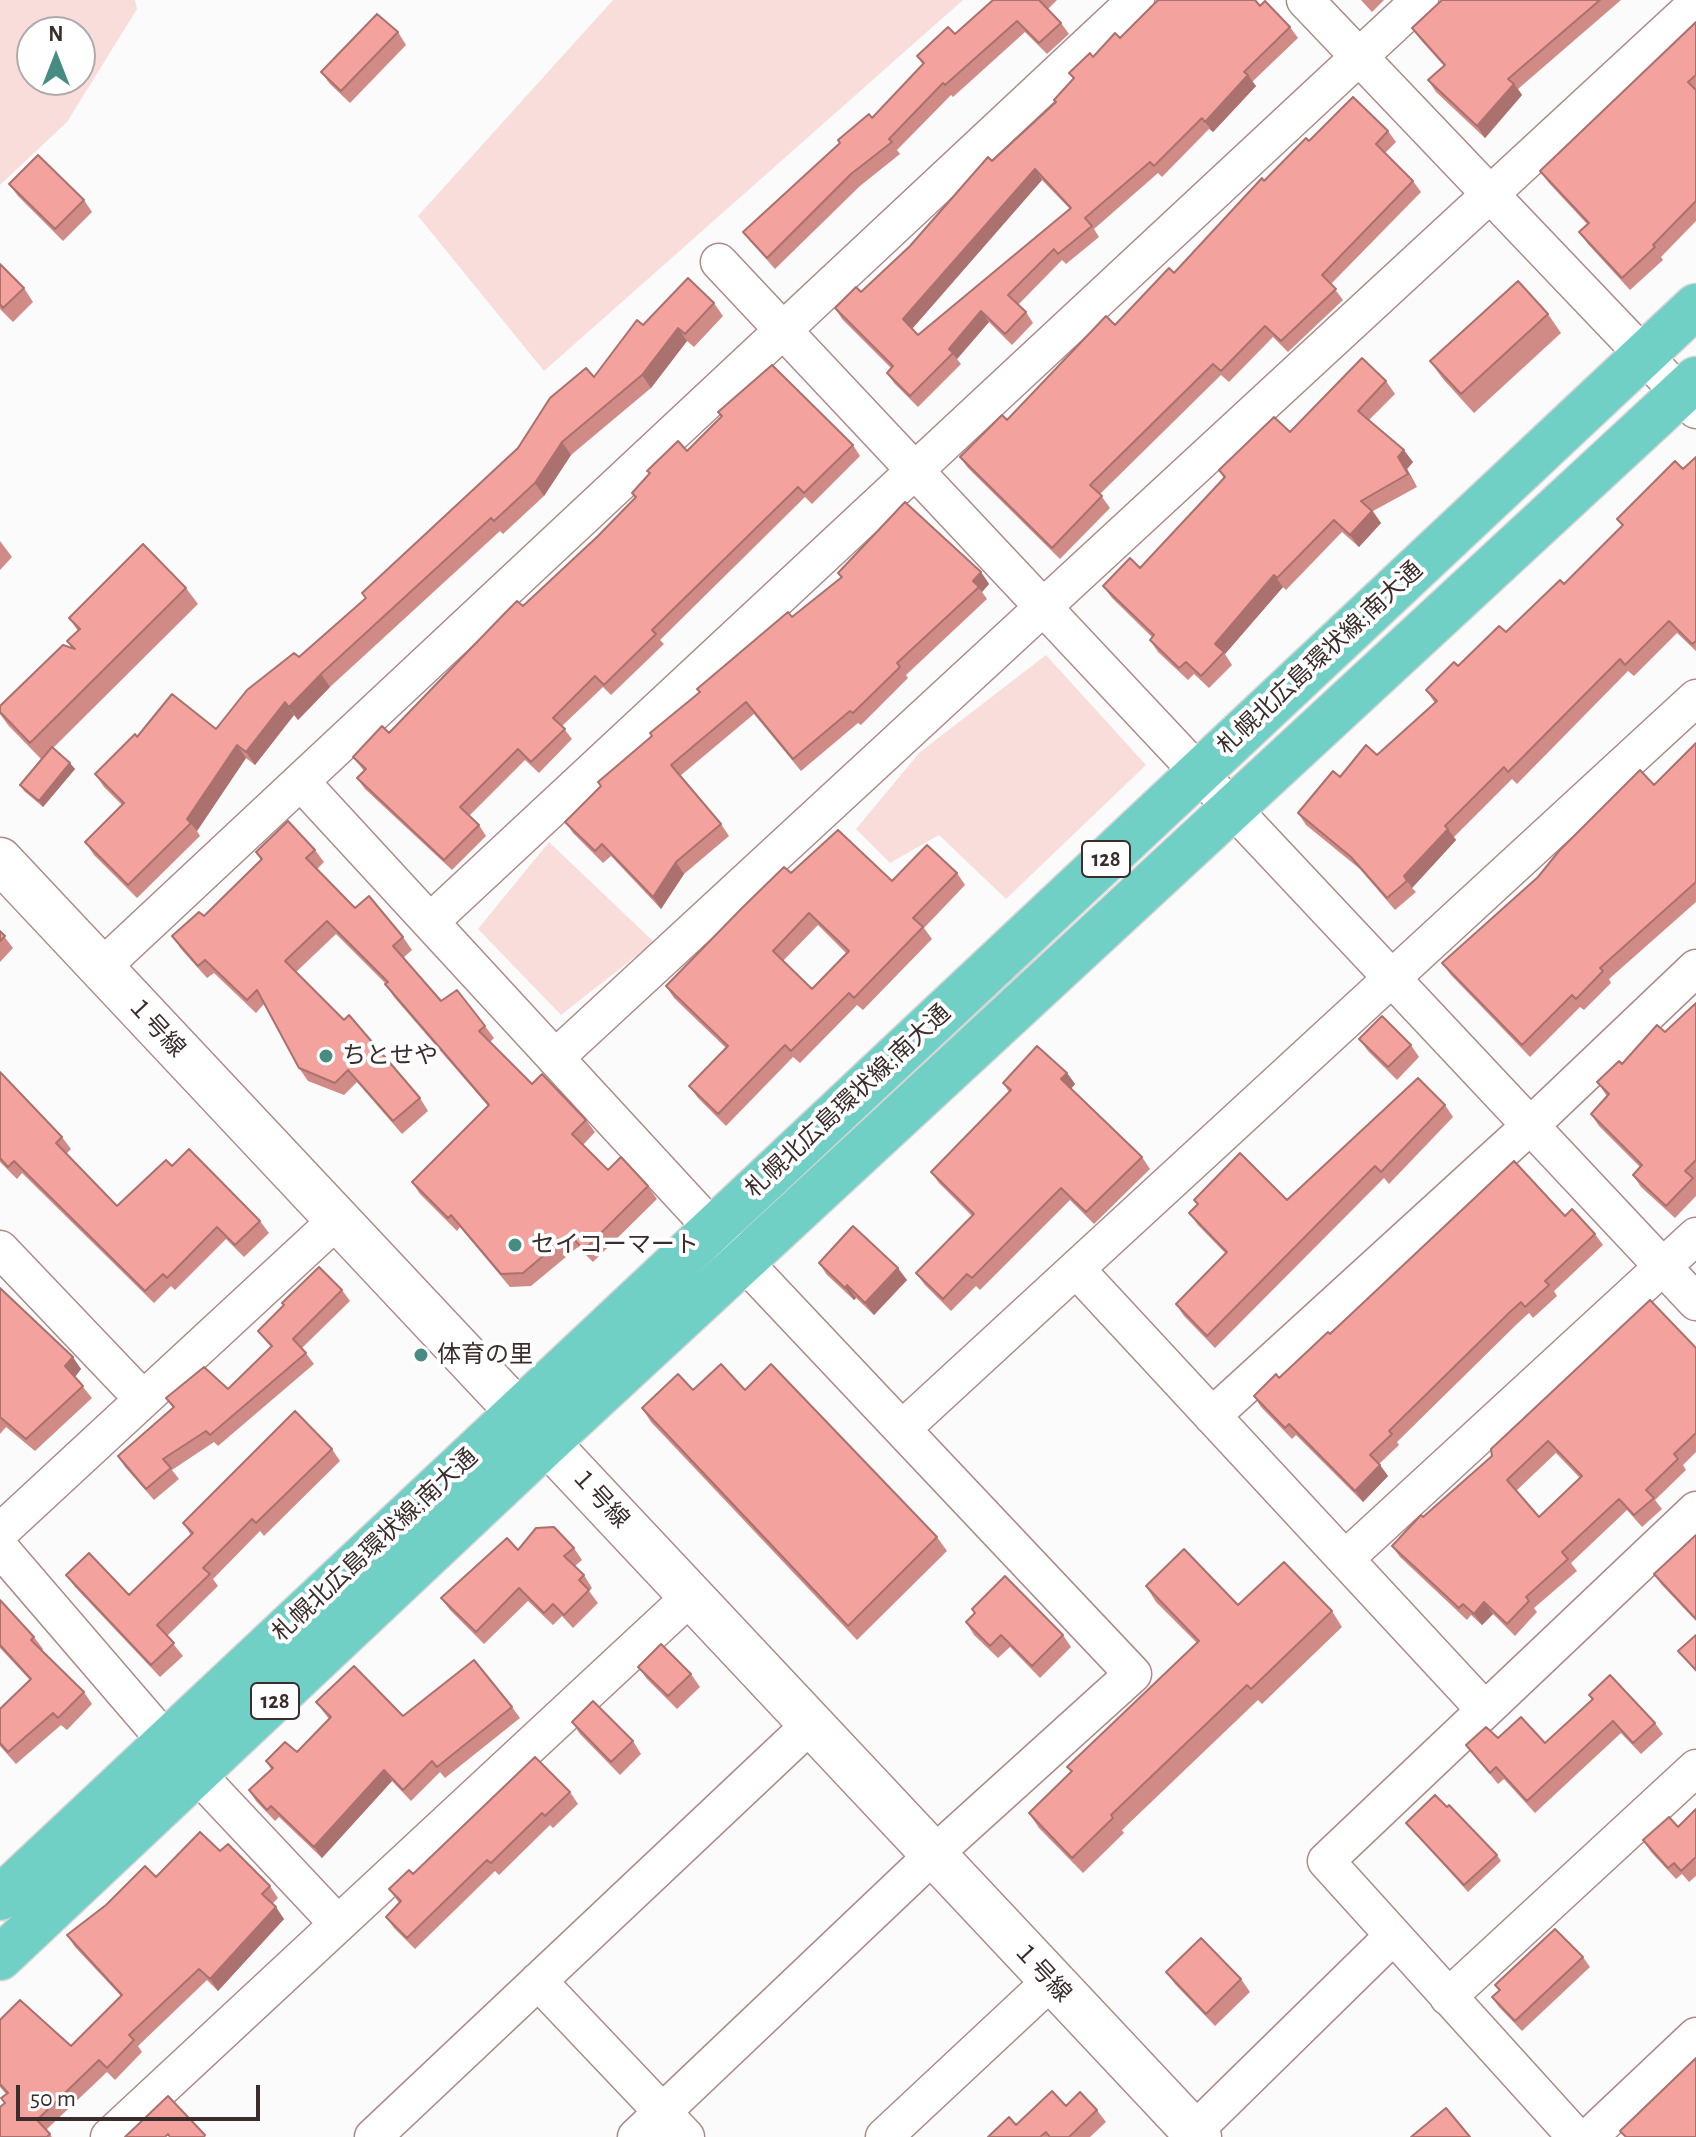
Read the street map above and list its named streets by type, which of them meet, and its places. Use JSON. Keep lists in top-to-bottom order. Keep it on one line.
{"streets":{"main road":["札幌北広島環状線;南大通","128"],"street":["１号線"]},"crossings":[["札幌北広島環状線;南大通","１号線"]],"places":["ちとせや","セイコーマート","体育の里"],"scale_bar":"50 m","north":"top"}
